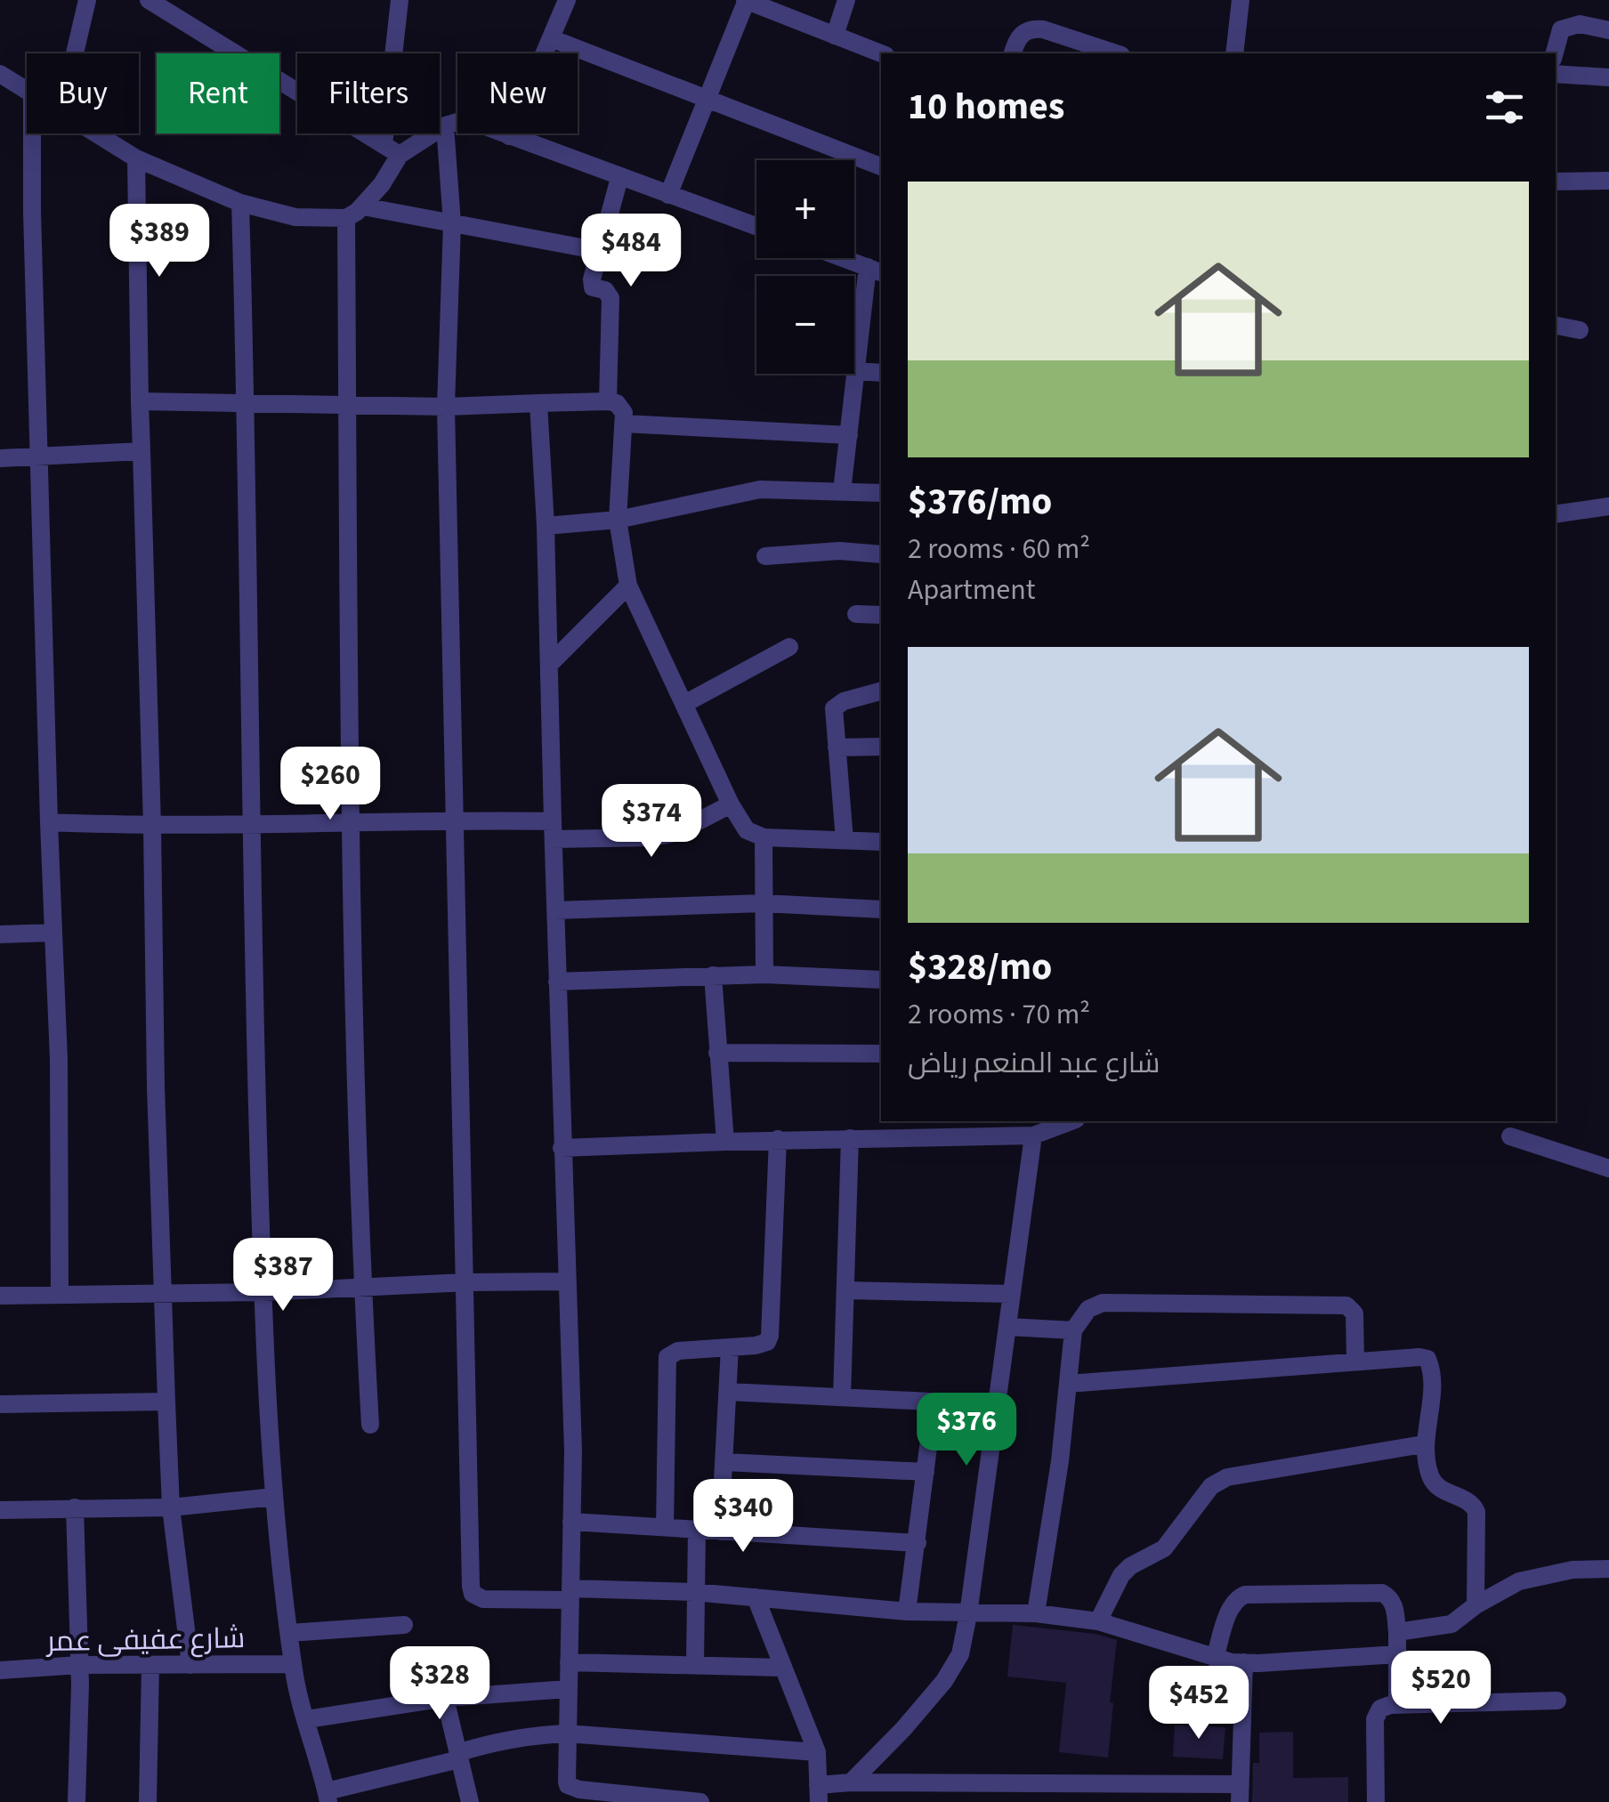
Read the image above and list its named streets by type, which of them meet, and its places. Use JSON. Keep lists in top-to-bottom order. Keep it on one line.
{"streets":{"street":["شارع عفيفى عمر"]},"page":{"chip":["Buy","Rent","Filters","New"],"heading":"10 homes","map_buttons":["+","−"],"list":[{"name":"$376/mo","note":"2 rooms · 60 m² · Apartment"},{"name":"$328/mo","note":"2 rooms · 70 m² · شارع عبد المنعم رياض"}],"price":["$389","$484","$260","$374","$387","$376","$340","$328","$520","$452"]}}
